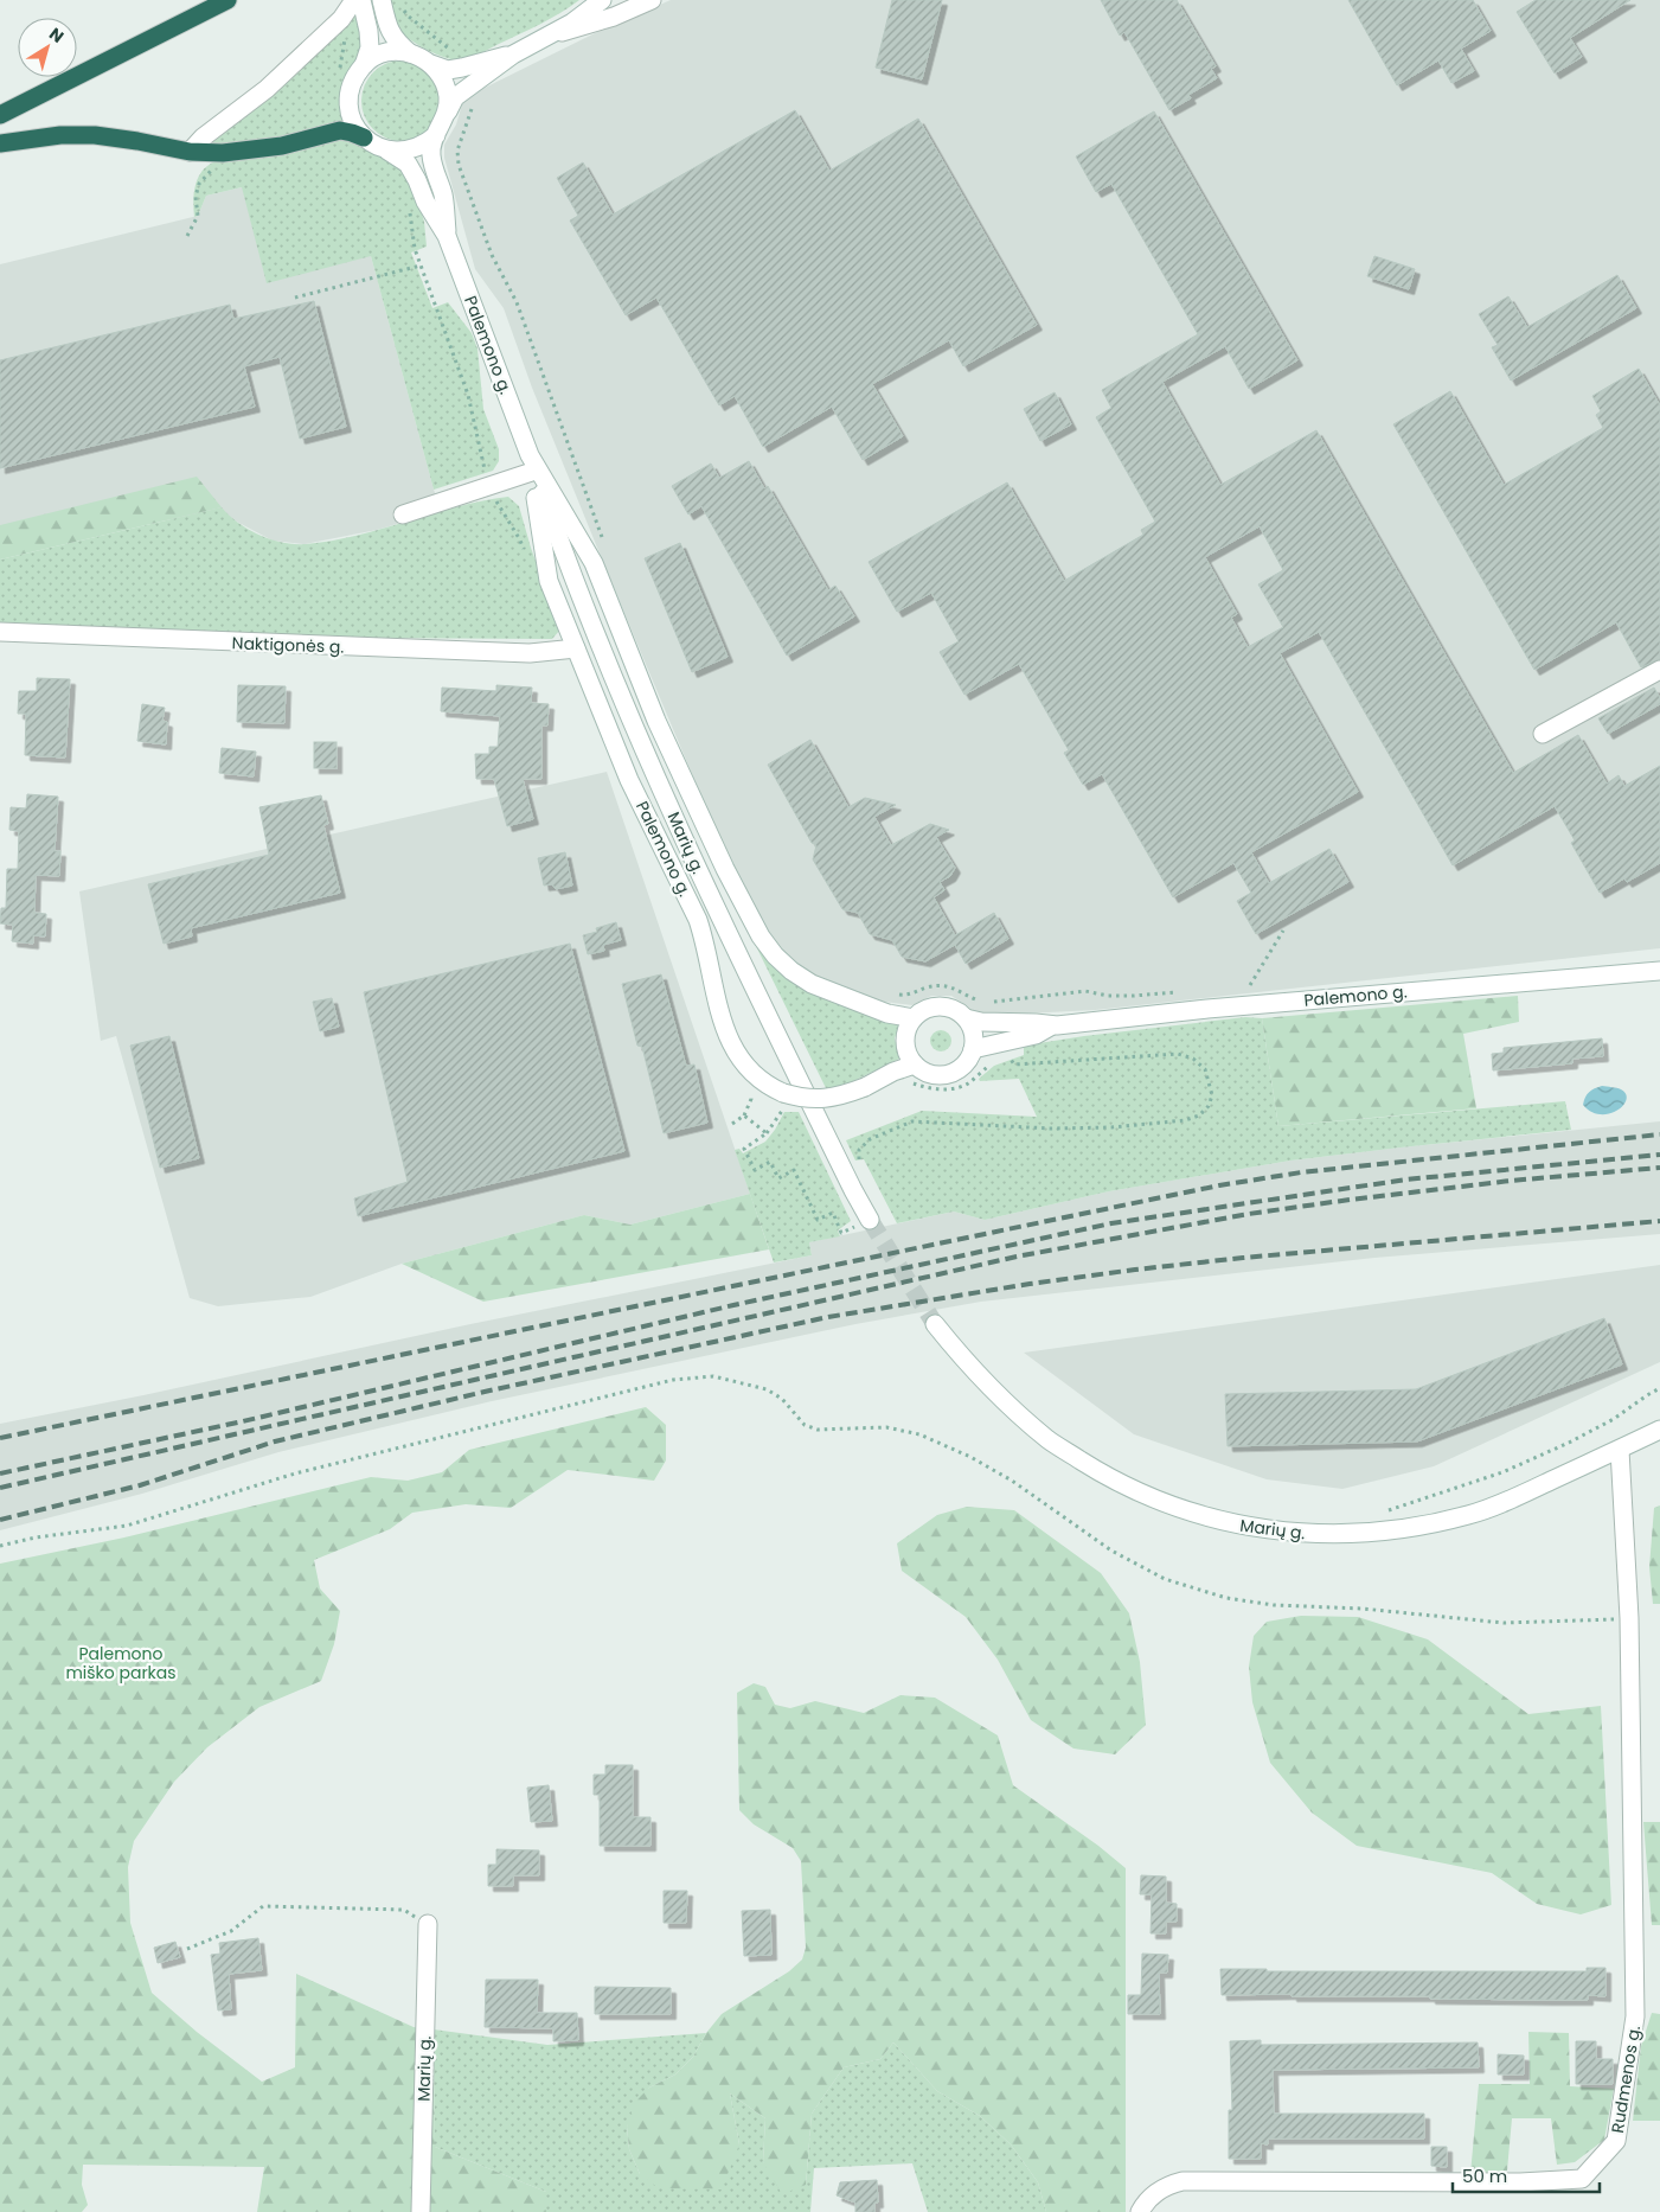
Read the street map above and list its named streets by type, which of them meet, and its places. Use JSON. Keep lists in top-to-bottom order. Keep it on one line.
{"streets":{"street":["Palemono g.","Naktigonės g.","Marių g.","Rudmenos g."]},"crossings":[["Palemono g.","Naktigonės g."],["Palemono g.","Marių g."],["Marių g.","Rudmenos g."]],"parks":["Palemono miško parkas"],"scale_bar":"50 m","north":"top right"}
